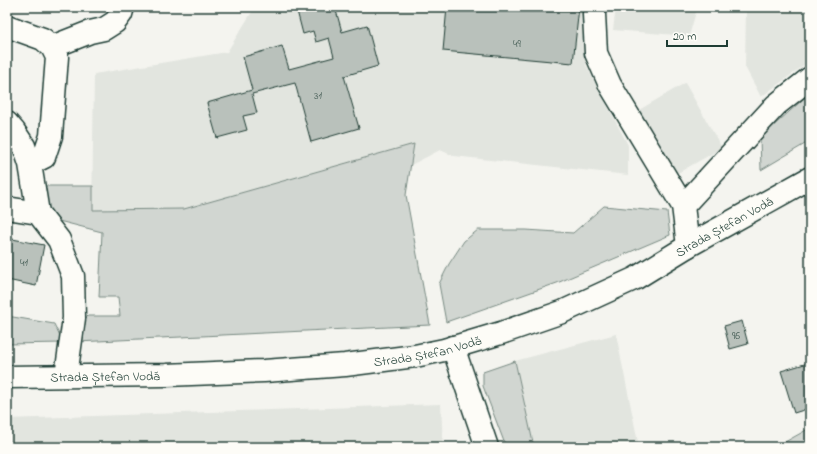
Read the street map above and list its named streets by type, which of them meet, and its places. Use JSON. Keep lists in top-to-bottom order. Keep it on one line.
{"streets":{"main road":["Strada Ștefan Vodă"]},"house_numbers":["49","31","41","96"],"scale_bar":"20 m"}
